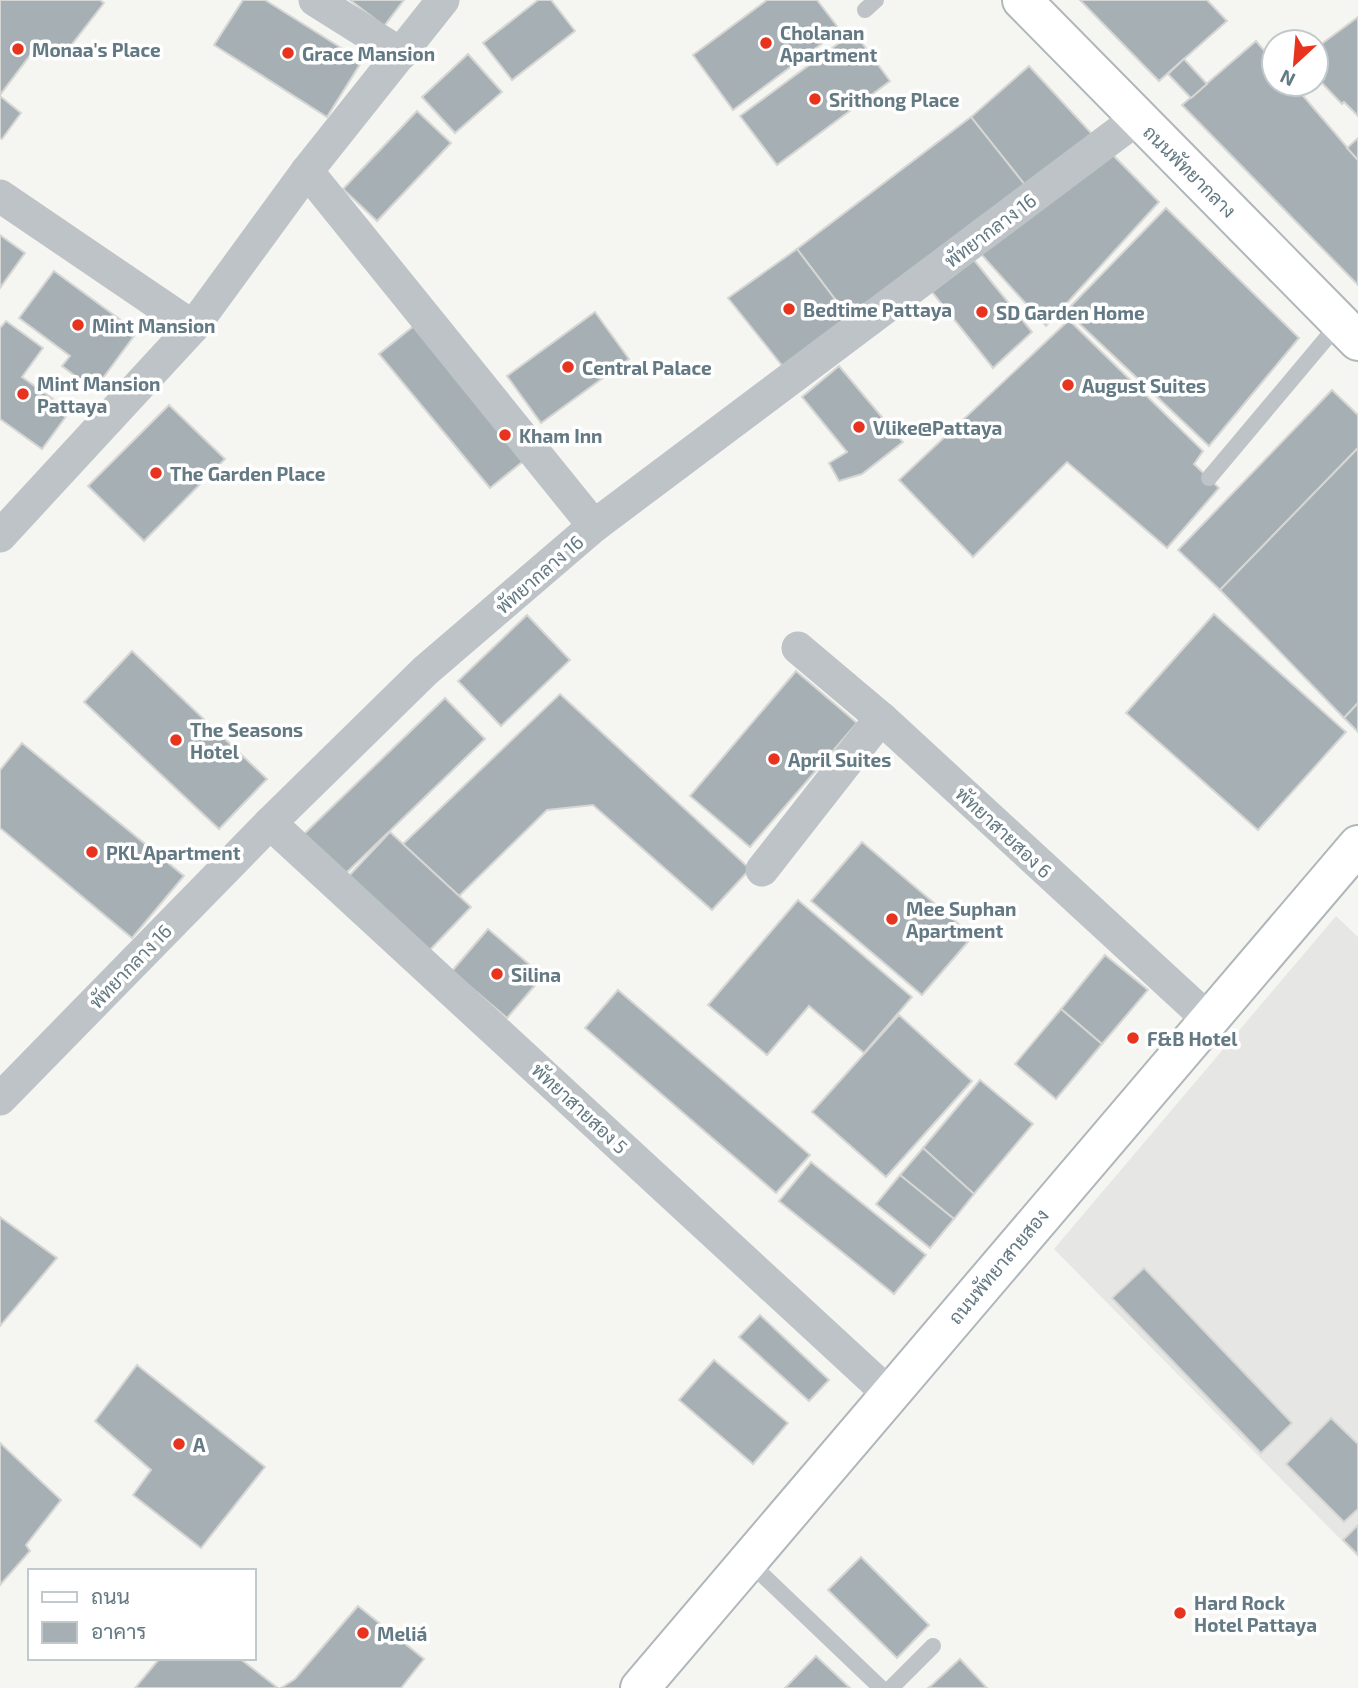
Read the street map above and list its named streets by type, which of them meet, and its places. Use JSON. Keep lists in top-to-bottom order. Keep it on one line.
{"streets":{"main road":["ถนนพัทยากลาง","ถนนพัทยาสายสอง"],"street":["พัทยากลาง 16","พัทยาสายสอง 6","พัทยาสายสอง 5"]},"crossings":[["ถนนพัทยากลาง","พัทยากลาง 16"],["พัทยากลาง 16","พัทยาสายสอง 5"],["พัทยาสายสอง 6","ถนนพัทยาสายสอง"],["พัทยาสายสอง 5","ถนนพัทยาสายสอง"]],"places":["Cholanan Apartment","Monaa's Place","Grace Mansion","Srithong Place","Bedtime Pattaya","SD Garden Home","Mint Mansion","Central Palace","August Suites","Mint Mansion Pattaya","Vlike@Pattaya","Kham Inn","The Garden Place","The Seasons Hotel","April Suites","PKL Apartment","Mee Suphan Apartment","Silina","F&B Hotel","A","Hard Rock Hotel Pattaya","Meliá"],"legend":["ถนน","อาคาร"],"north":"bottom left"}
